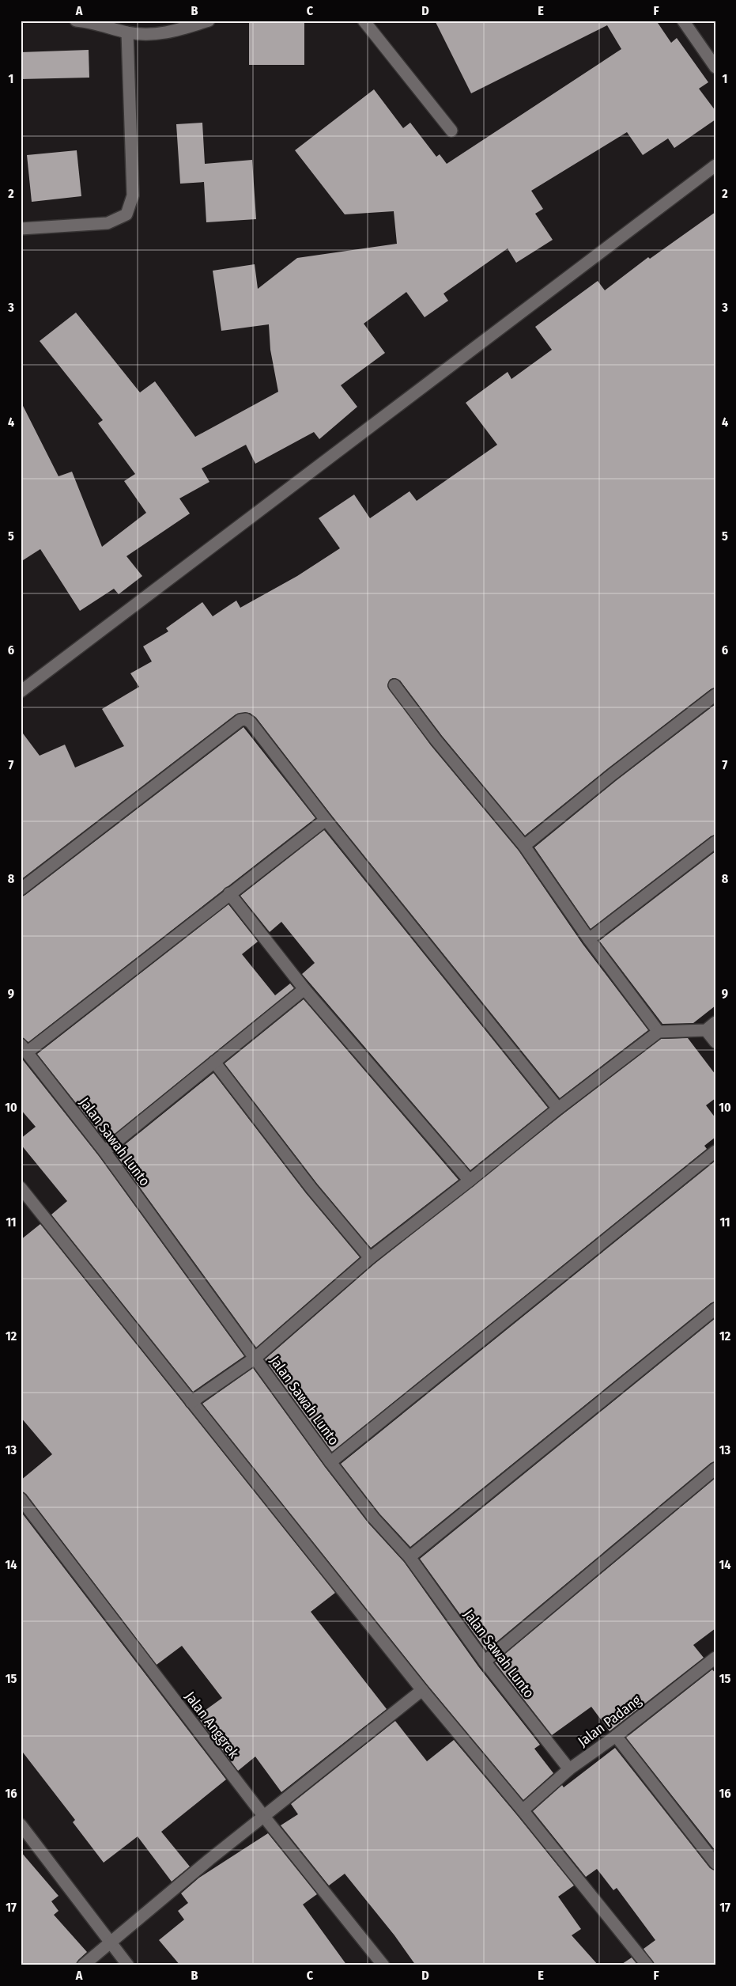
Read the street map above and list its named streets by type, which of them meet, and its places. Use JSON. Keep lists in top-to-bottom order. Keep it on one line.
{"streets":{"street":["Jalan Sawah Lunto","Jalan Padang","Jalan Anggrek"]},"crossings":[["Jalan Sawah Lunto","Jalan Padang"]],"grid":{"columns":["A","B","C","D","E","F"],"rows":["1","2","3","4","5","6","7","8","9","10","11","12","13","14","15","16","17"]}}
